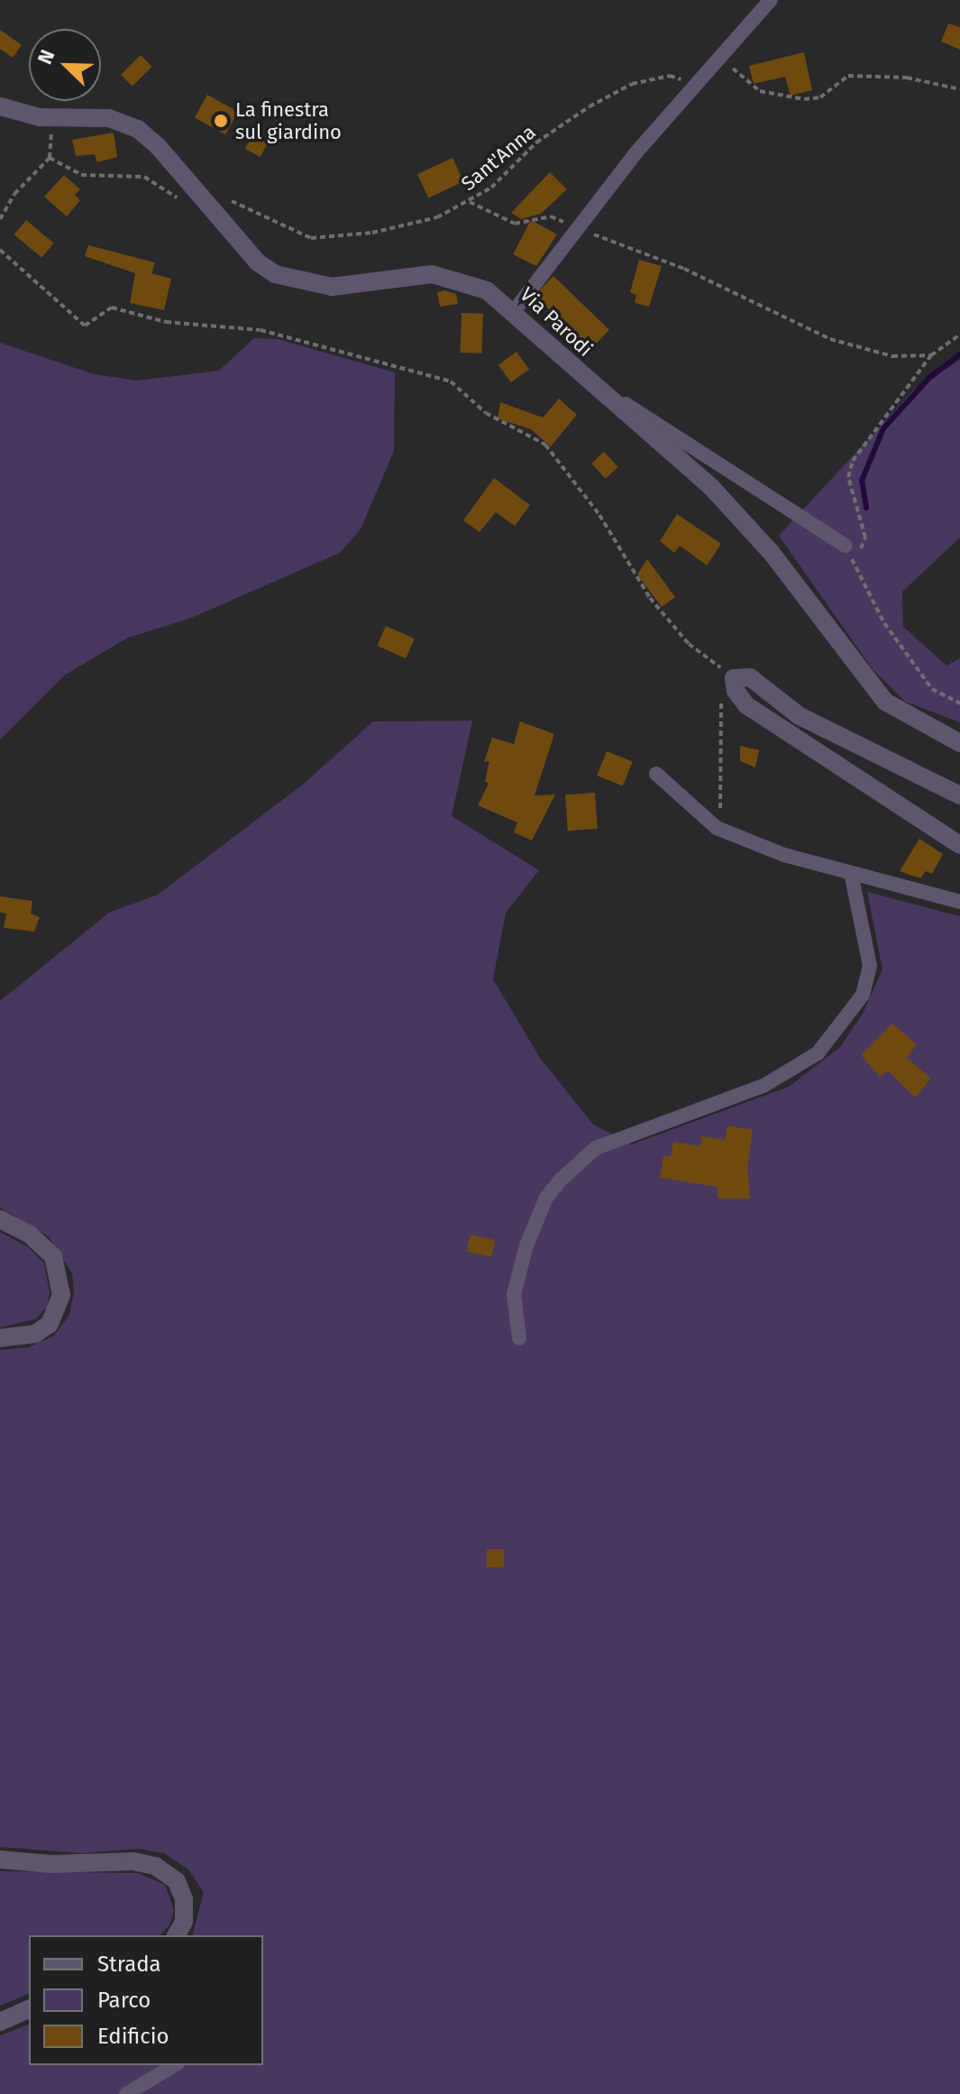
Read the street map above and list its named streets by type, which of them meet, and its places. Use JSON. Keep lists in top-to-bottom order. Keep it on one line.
{"streets":{"street":["Via Parodi"],"path":["Sant'Anna"]},"places":["La finestra sul giardino"],"legend":["Strada","Parco","Edificio"],"north":"top left"}
